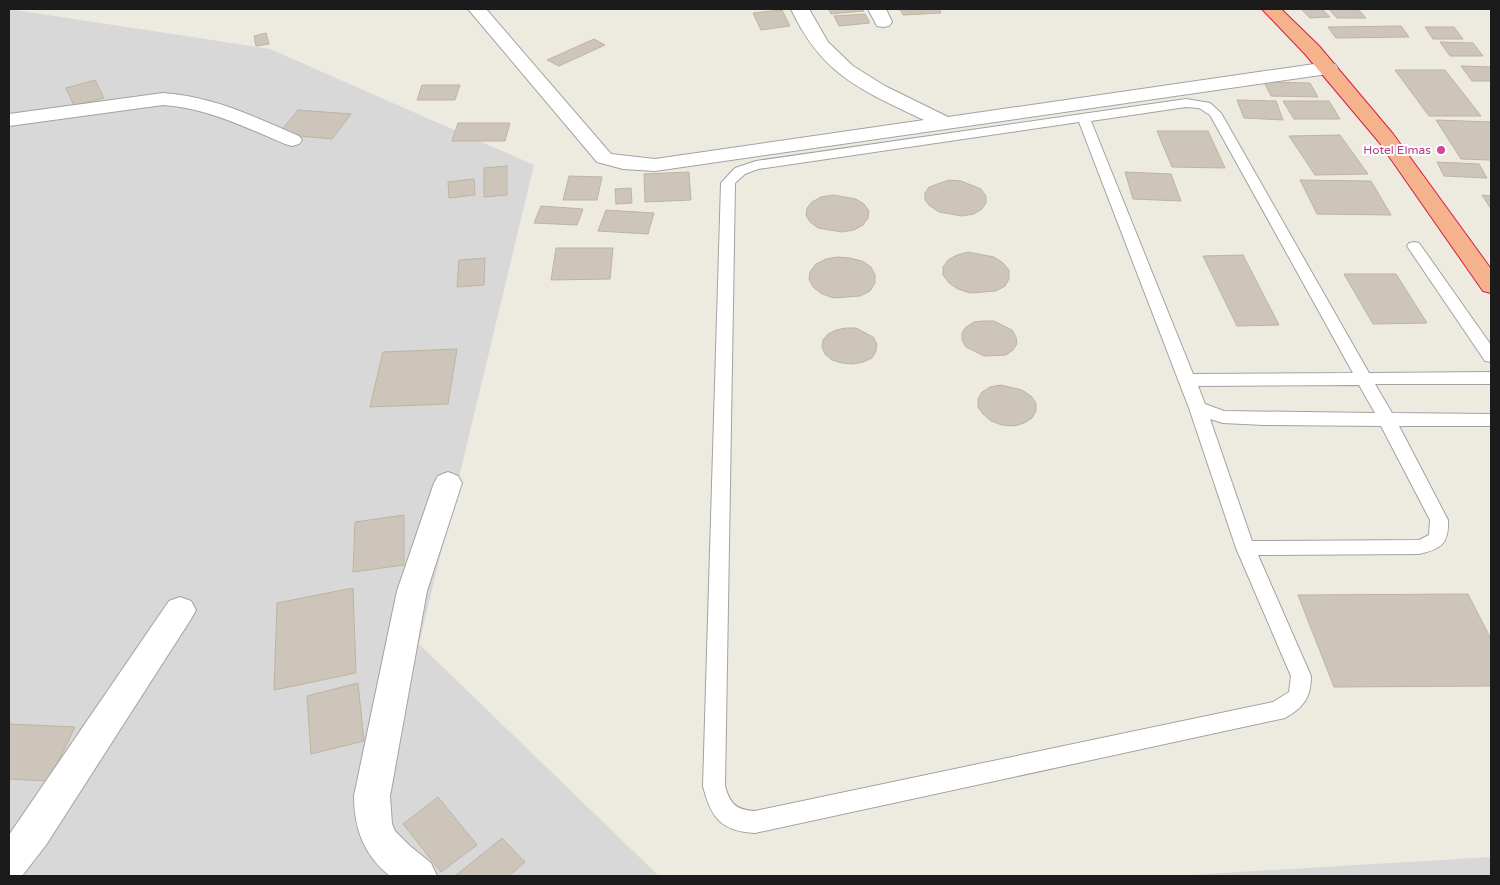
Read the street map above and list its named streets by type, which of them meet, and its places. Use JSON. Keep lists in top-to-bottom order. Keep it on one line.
{"places":["Hotel Elmas"]}
